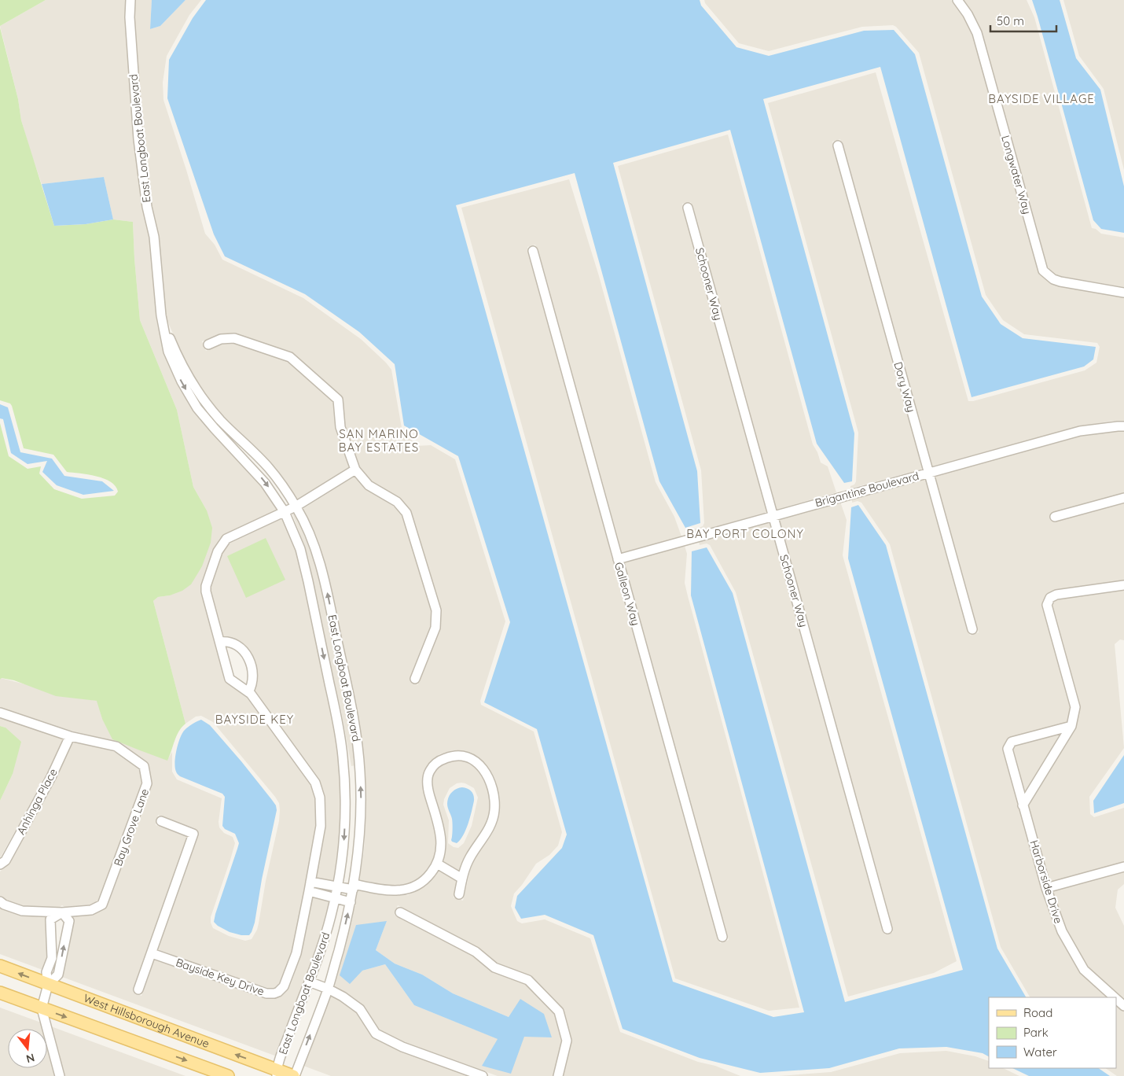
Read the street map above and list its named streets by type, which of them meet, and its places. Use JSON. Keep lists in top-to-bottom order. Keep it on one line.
{"streets":{"main road":["West Hillsborough Avenue"],"street":["East Longboat Boulevard","Longwater Way","Schooner Way","Dory Way","Brigantine Boulevard","Galleon Way","Anhinga Place","Bay Grove Lane","Harborside Drive","Bayside Key Drive"]},"crossings":[["East Longboat Boulevard","Bayside Key Drive"],["East Longboat Boulevard","West Hillsborough Avenue"],["Schooner Way","Brigantine Boulevard"],["Dory Way","Brigantine Boulevard"],["Brigantine Boulevard","Galleon Way"],["Anhinga Place","Bay Grove Lane"]],"districts":["BAYSIDE VILLAGE","SAN MARINO BAY ESTATES","BAY PORT COLONY","BAYSIDE KEY"],"legend":["Road","Park","Water"],"scale_bar":"50 m","north":"bottom"}
